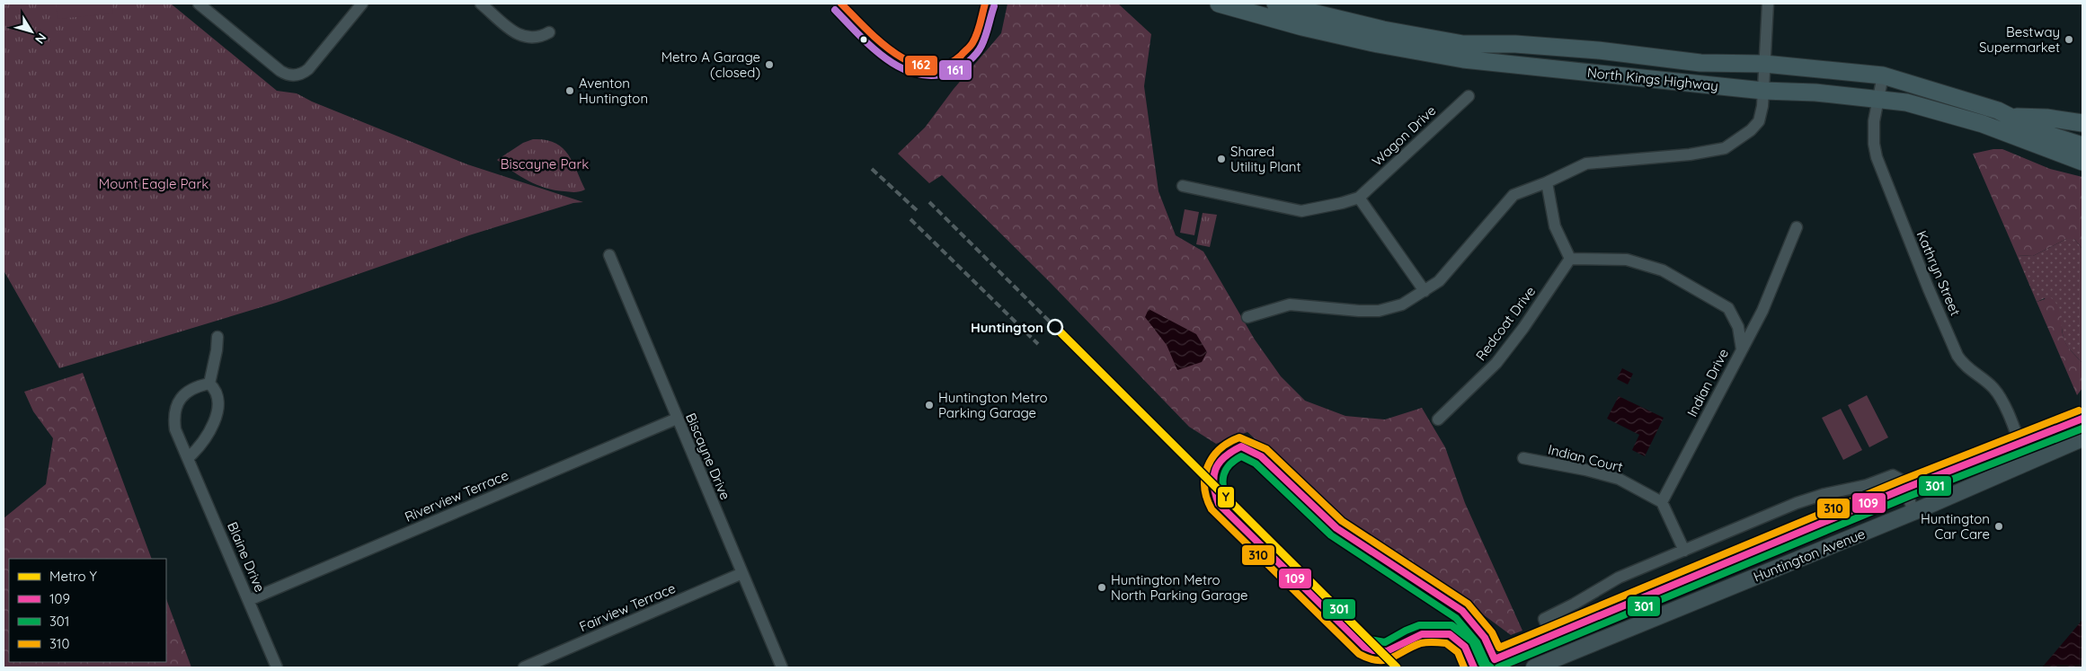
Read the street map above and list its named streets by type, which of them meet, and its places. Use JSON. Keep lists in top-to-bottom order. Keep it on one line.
{"streets":{"main road":["North Kings Highway","Huntington Avenue"],"street":["Wagon Drive","Kathryn Street","Redcoat Drive","Indian Drive","Biscayne Drive","Indian Court","Riverview Terrace","Blaine Drive","Fairview Terrace"]},"crossings":[["North Kings Highway","Kathryn Street"],["Kathryn Street","Huntington Avenue"],["Indian Drive","Indian Court"],["Biscayne Drive","Riverview Terrace"],["Biscayne Drive","Fairview Terrace"],["Riverview Terrace","Blaine Drive"]],"parks":["Biscayne Park","Mount Eagle Park"],"places":["Bestway Supermarket","Metro A Garage (closed)","Aventon Huntington","Shared Utility Plant","Huntington","Huntington Metro Parking Garage","Huntington Car Care","Huntington Metro North Parking Garage"],"lines":["transit line 162","transit line 161","metro line Y","transit line 310","transit line 109","transit line 301"],"legend":["Metro Y","109","301","310"],"north":"bottom right"}
